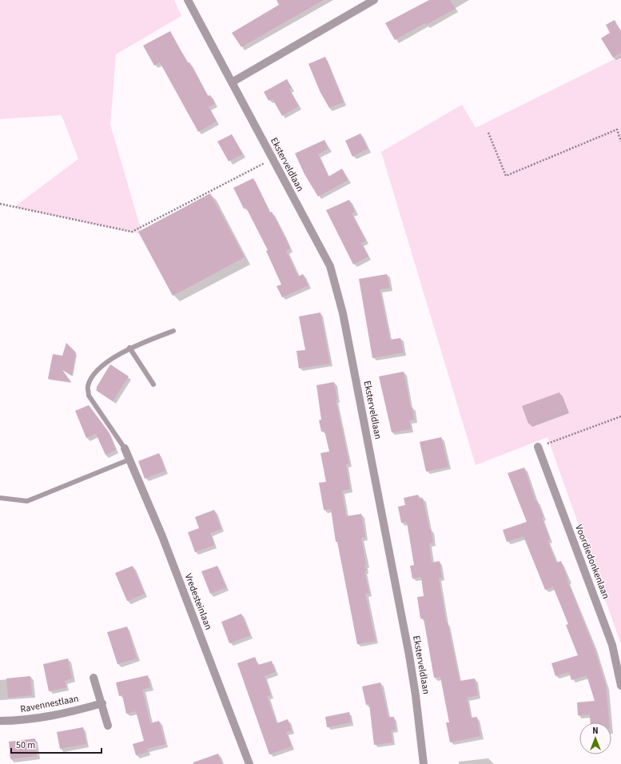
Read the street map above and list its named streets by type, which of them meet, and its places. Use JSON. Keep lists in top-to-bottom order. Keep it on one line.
{"streets":{"street":["Eksterveldlaan","Voordiedonkenlaan","Vredesteinlaan","Ravennestlaan"]},"scale_bar":"50 m","north":"top"}
